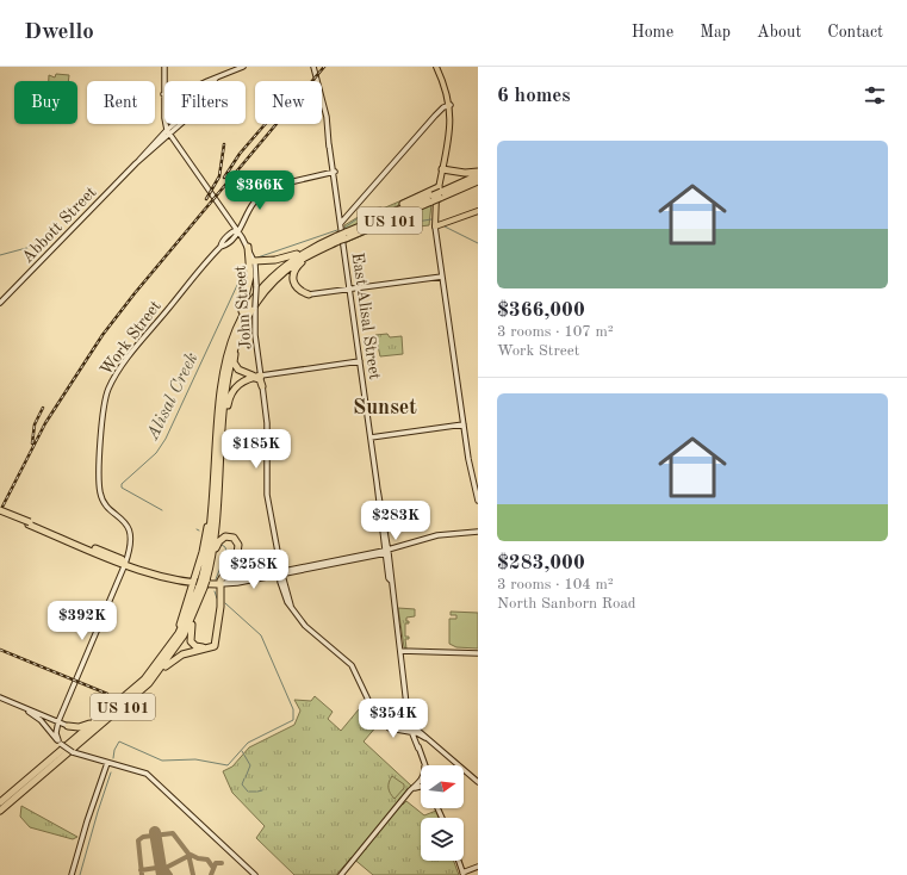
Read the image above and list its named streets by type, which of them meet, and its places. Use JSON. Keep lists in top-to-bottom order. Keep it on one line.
{"streets":{"highway":["US 101"],"main road":["Abbott Street","John Street","East Alisal Street","Work Street"]},"crossings":[["Abbott Street","John Street"],["John Street","East Alisal Street"],["John Street","Work Street"],["East Alisal Street","Work Street"]],"districts":["Sunset"],"water":["Alisal Creek"],"north":"right","page":{"header":"Dwello","nav":["Home","Map","About","Contact"],"heading":"6 homes","chip":["Buy","Rent","Filters","New"],"list":[{"name":"$366,000","note":"3 rooms · 107 m² · Work Street"},{"name":"$283,000","note":"3 rooms · 104 m² · North Sanborn Road"}],"price":["$366K","$185K","$283K","$258K","$392K","$354K"]}}
